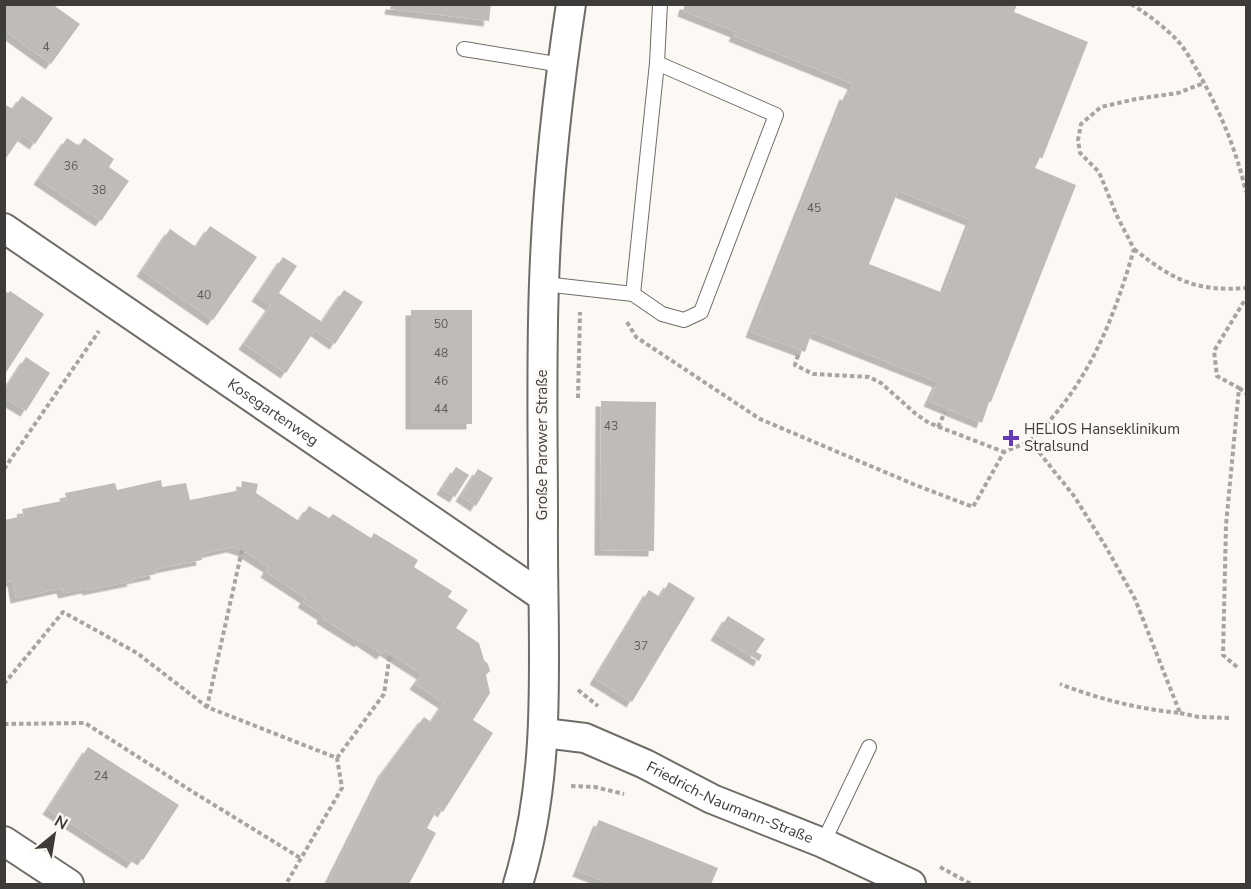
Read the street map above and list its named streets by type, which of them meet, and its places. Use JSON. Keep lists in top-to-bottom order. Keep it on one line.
{"streets":{"street":["Kosegartenweg","Große Parower Straße","Friedrich-Naumann-Straße"]},"crossings":[["Kosegartenweg","Große Parower Straße"],["Große Parower Straße","Friedrich-Naumann-Straße"]],"places":{"health":["HELIOS Hanseklinikum Stralsund"]},"house_numbers":["4","36","38","45","40","50","48","46","44","43","37","24"],"north":"top right"}
